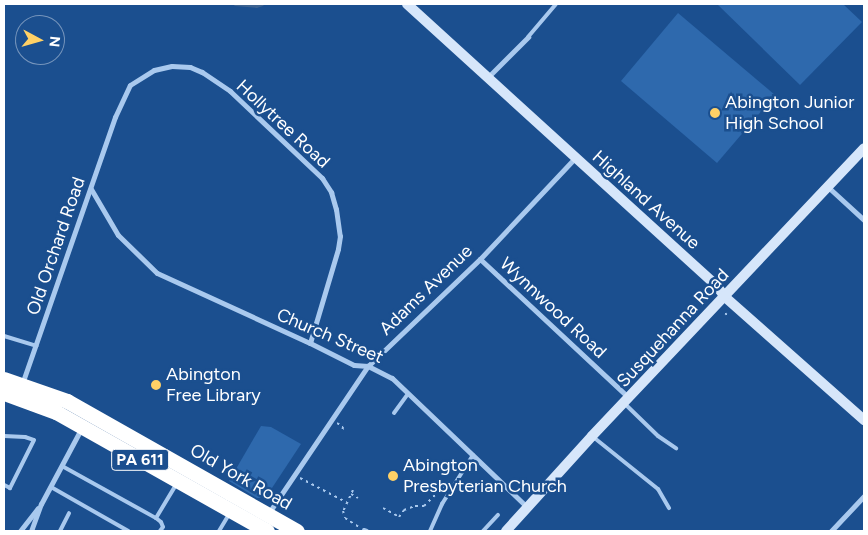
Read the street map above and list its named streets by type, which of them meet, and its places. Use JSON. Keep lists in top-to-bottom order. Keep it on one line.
{"streets":{"highway":["PA 611","Old York Road"],"street":["Hollytree Road","Highland Avenue","Old Orchard Road","Adams Avenue","Wynnwood Road","Susquehanna Road","Church Street"]},"crossings":[["Hollytree Road","Old Orchard Road"],["Hollytree Road","Church Street"],["Highland Avenue","Adams Avenue"],["Highland Avenue","Susquehanna Road"],["Old Orchard Road","Church Street"],["Old Orchard Road","Old York Road"],["Adams Avenue","Wynnwood Road"],["Adams Avenue","Church Street"],["Adams Avenue","Old York Road"],["Wynnwood Road","Susquehanna Road"],["Susquehanna Road","Church Street"]],"places":["Abington Junior High School","Abington Free Library","Abington Presbyterian Church"],"north":"right"}
